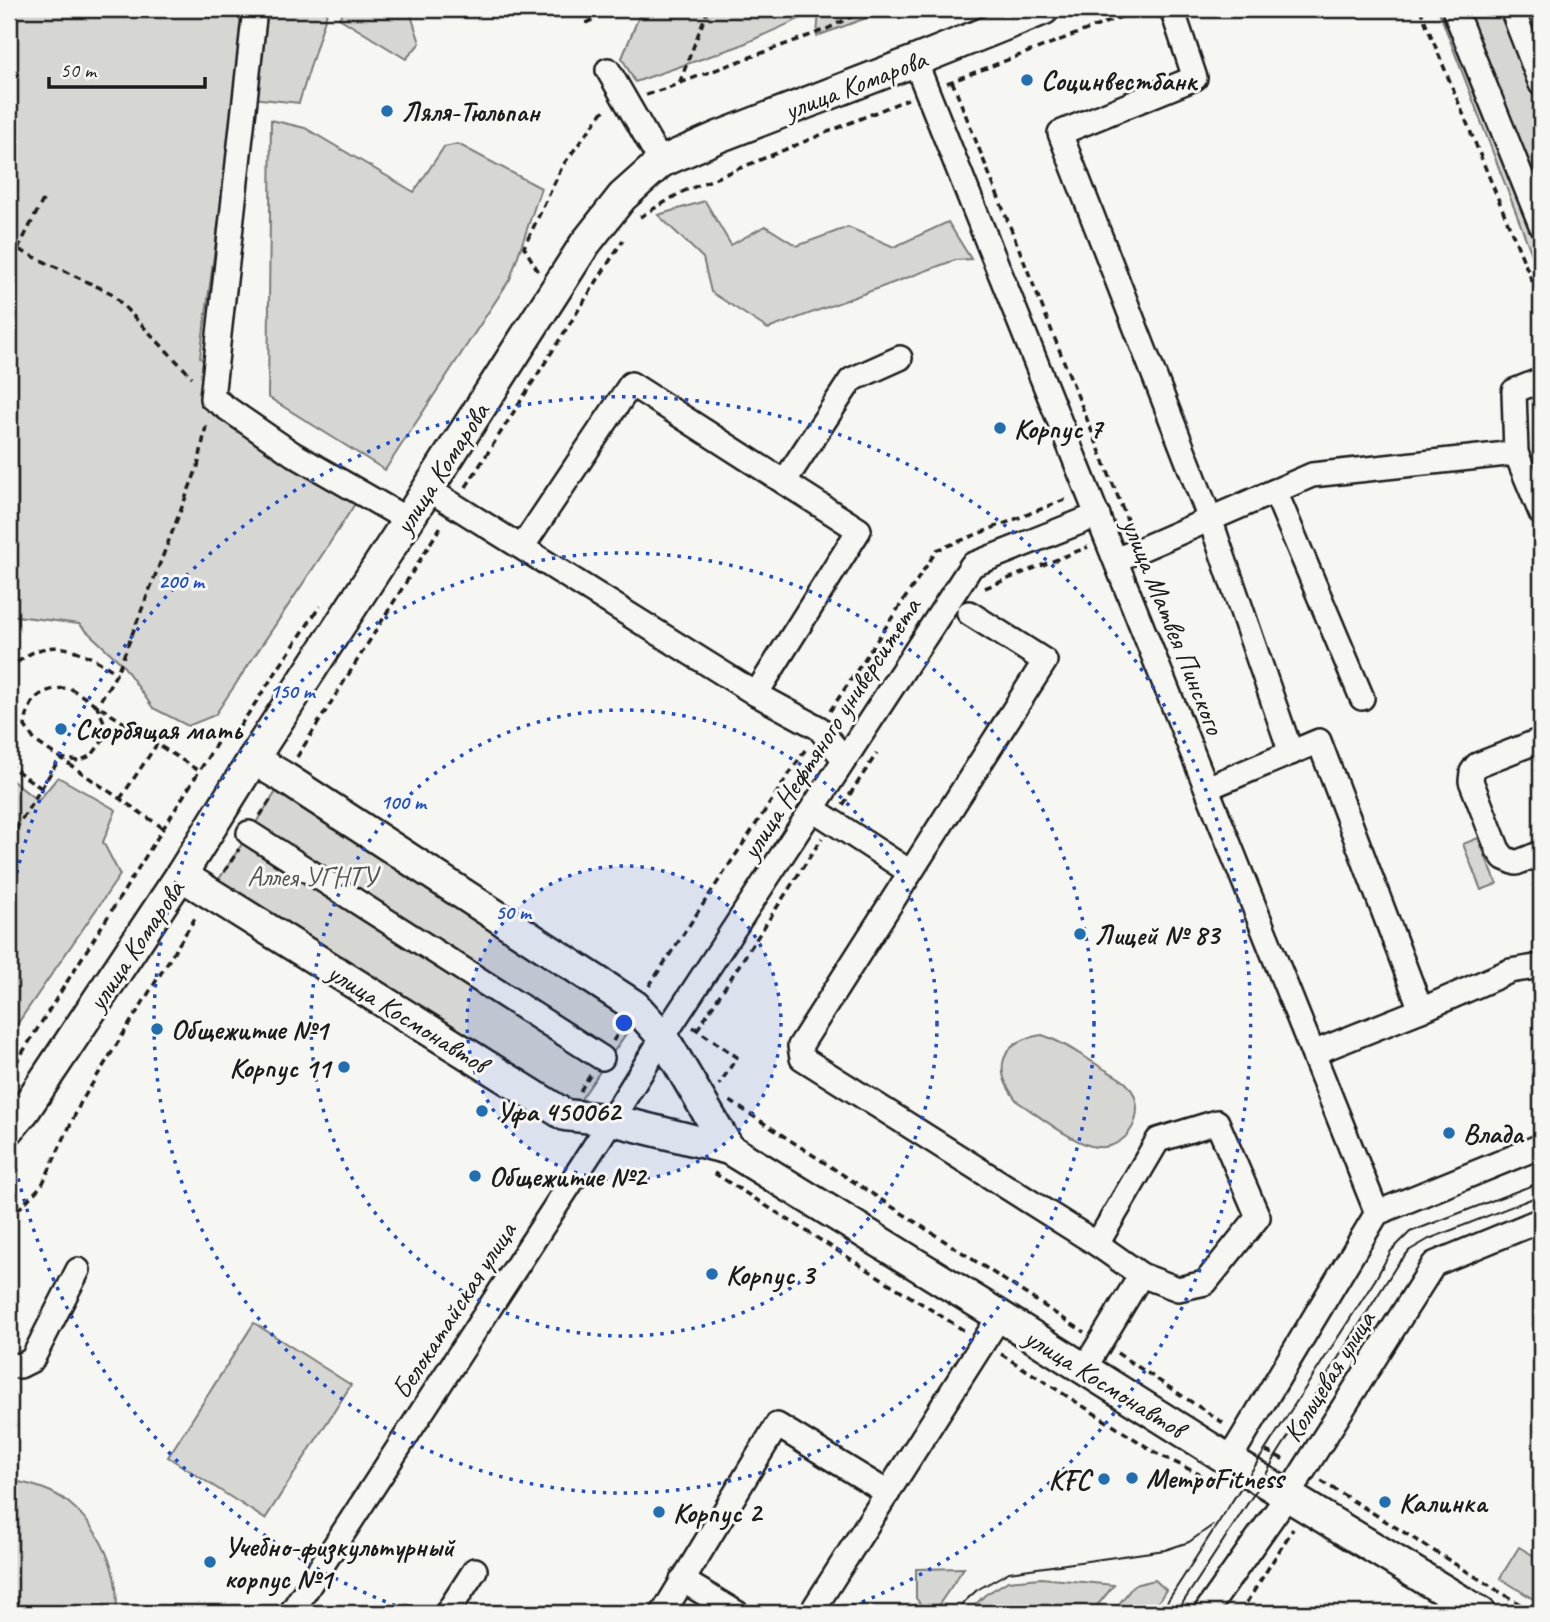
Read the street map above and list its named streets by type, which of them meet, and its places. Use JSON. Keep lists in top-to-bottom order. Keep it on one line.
{"streets":{"main road":["улица Комарова","улица Космонавтов"],"street":["улица Матвея Пинского","улица Нефтяного университета","Белокатайская улица","Кольцевая улица"]},"crossings":[["улица Комарова","улица Матвея Пинского"],["улица Комарова","улица Космонавтов"],["улица Матвея Пинского","улица Нефтяного университета"],["улица Матвея Пинского","Кольцевая улица"],["улица Нефтяного университета","улица Космонавтов"],["улица Нефтяного университета","Белокатайская улица"],["улица Космонавтов","Белокатайская улица"],["улица Космонавтов","Кольцевая улица"]],"parks":["Аллея УГНТУ"],"places":["Социнвестбанк","Ляля-Тюльпан","Корпус 7","Скорбящая мать","Лицей № 83","Общежитие №1","Корпус 11","Уфа 450062","Влада","Общежитие №2","Корпус 3","МетроFitness","KFC","Калинка","Корпус 2","Учебно-физкультурный корпус №1"],"scale_bar":"50 m","rings":["200 m","150 m","100 m","50 m"]}
